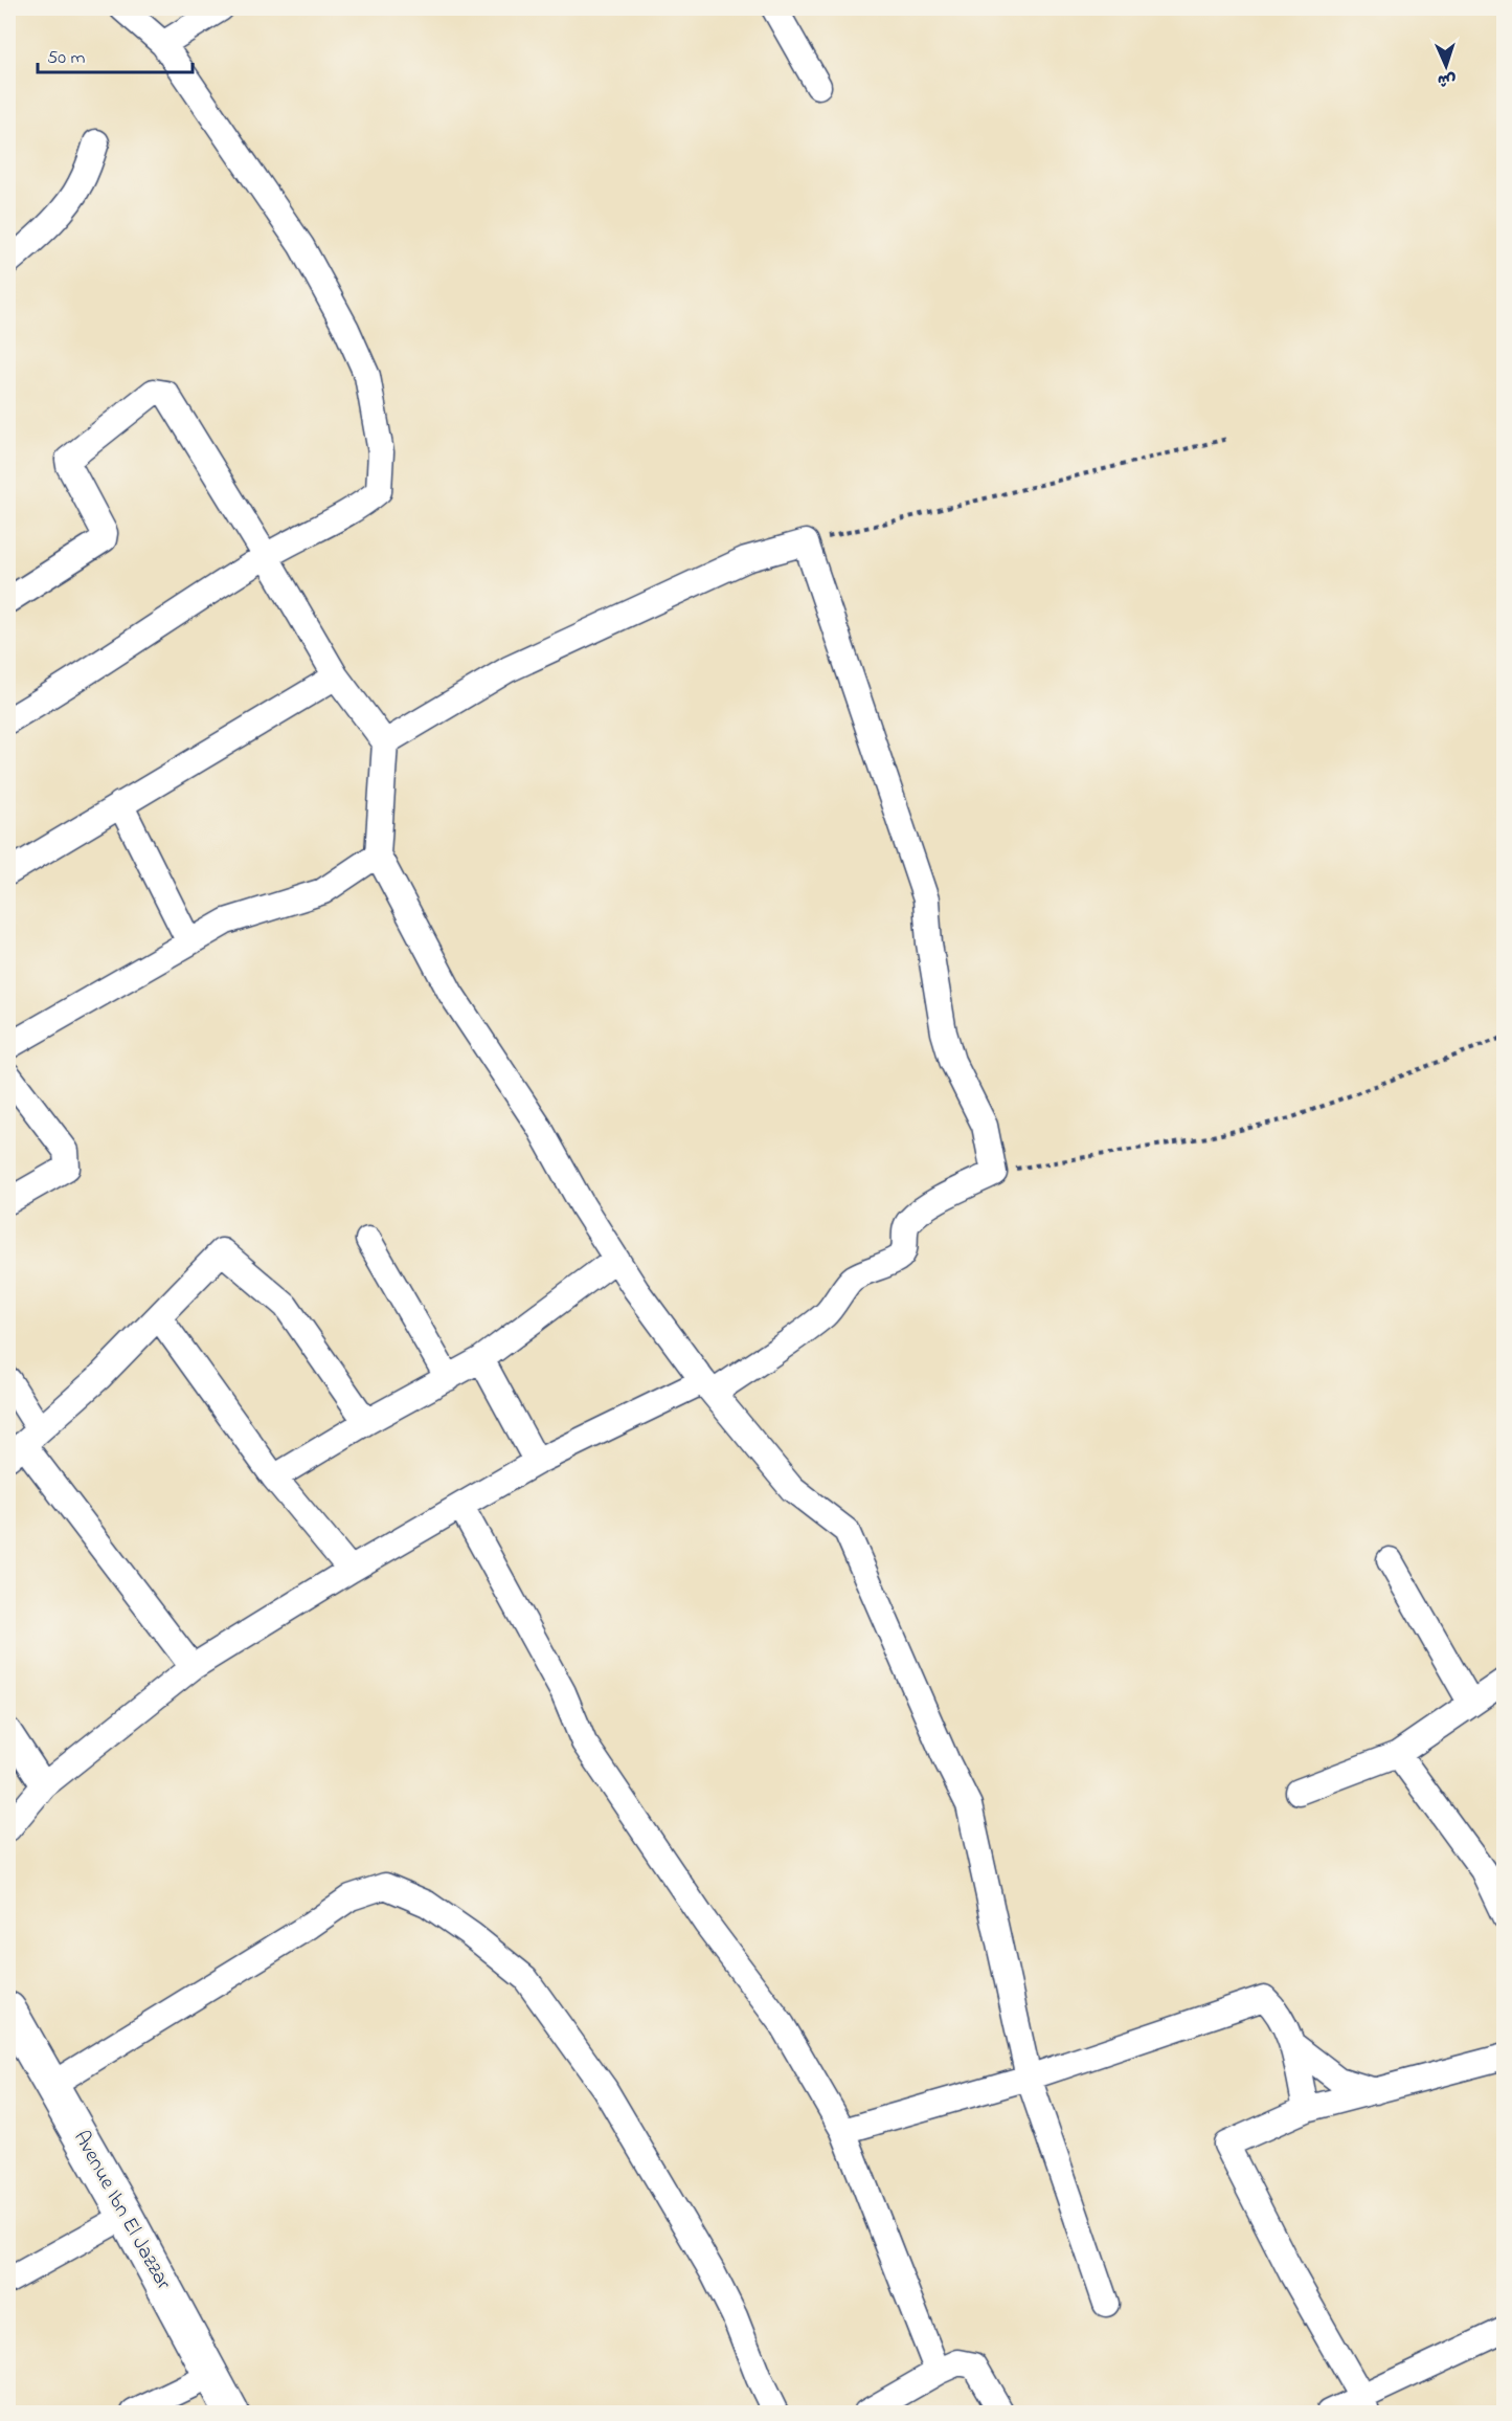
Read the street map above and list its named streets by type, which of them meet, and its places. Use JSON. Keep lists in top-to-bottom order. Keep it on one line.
{"streets":{"main road":["Avenue Ibn El Jazzar"]},"scale_bar":"50 m","north":"bottom"}
